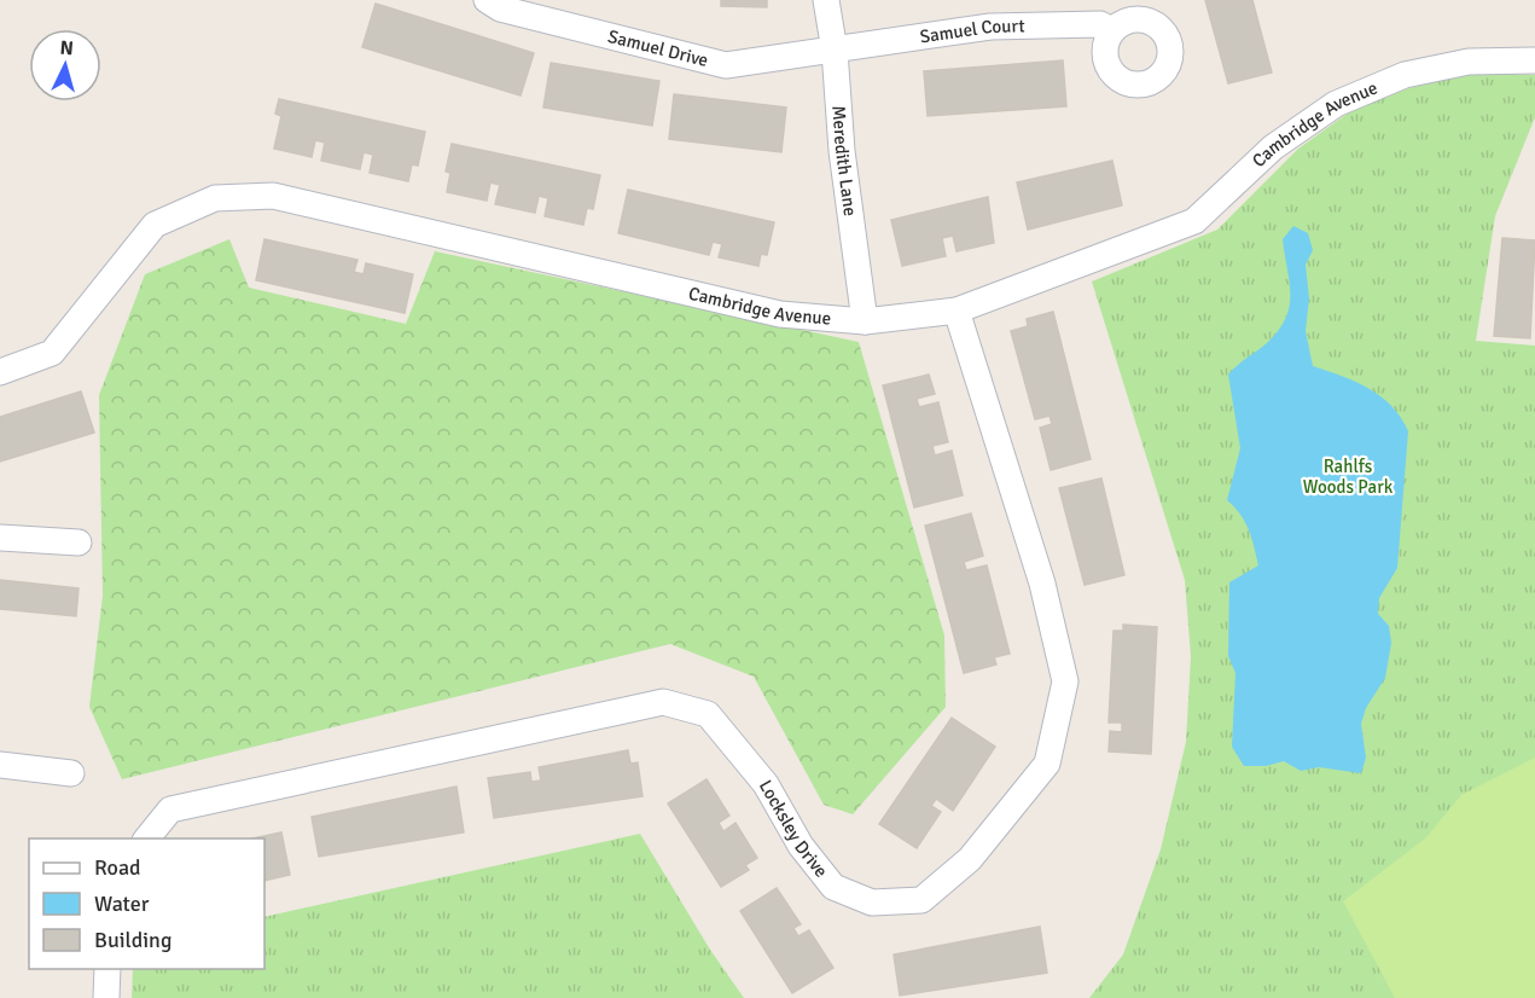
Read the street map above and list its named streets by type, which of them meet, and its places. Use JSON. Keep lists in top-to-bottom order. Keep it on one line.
{"streets":{"street":["Samuel Court","Samuel Drive","Cambridge Avenue","Meredith Lane","Locksley Drive"]},"crossings":[["Samuel Court","Samuel Drive"],["Samuel Court","Meredith Lane"],["Samuel Drive","Meredith Lane"],["Cambridge Avenue","Meredith Lane"],["Cambridge Avenue","Locksley Drive"]],"parks":["Rahlfs Woods Park"],"legend":["Road","Water","Building"],"north":"top"}
